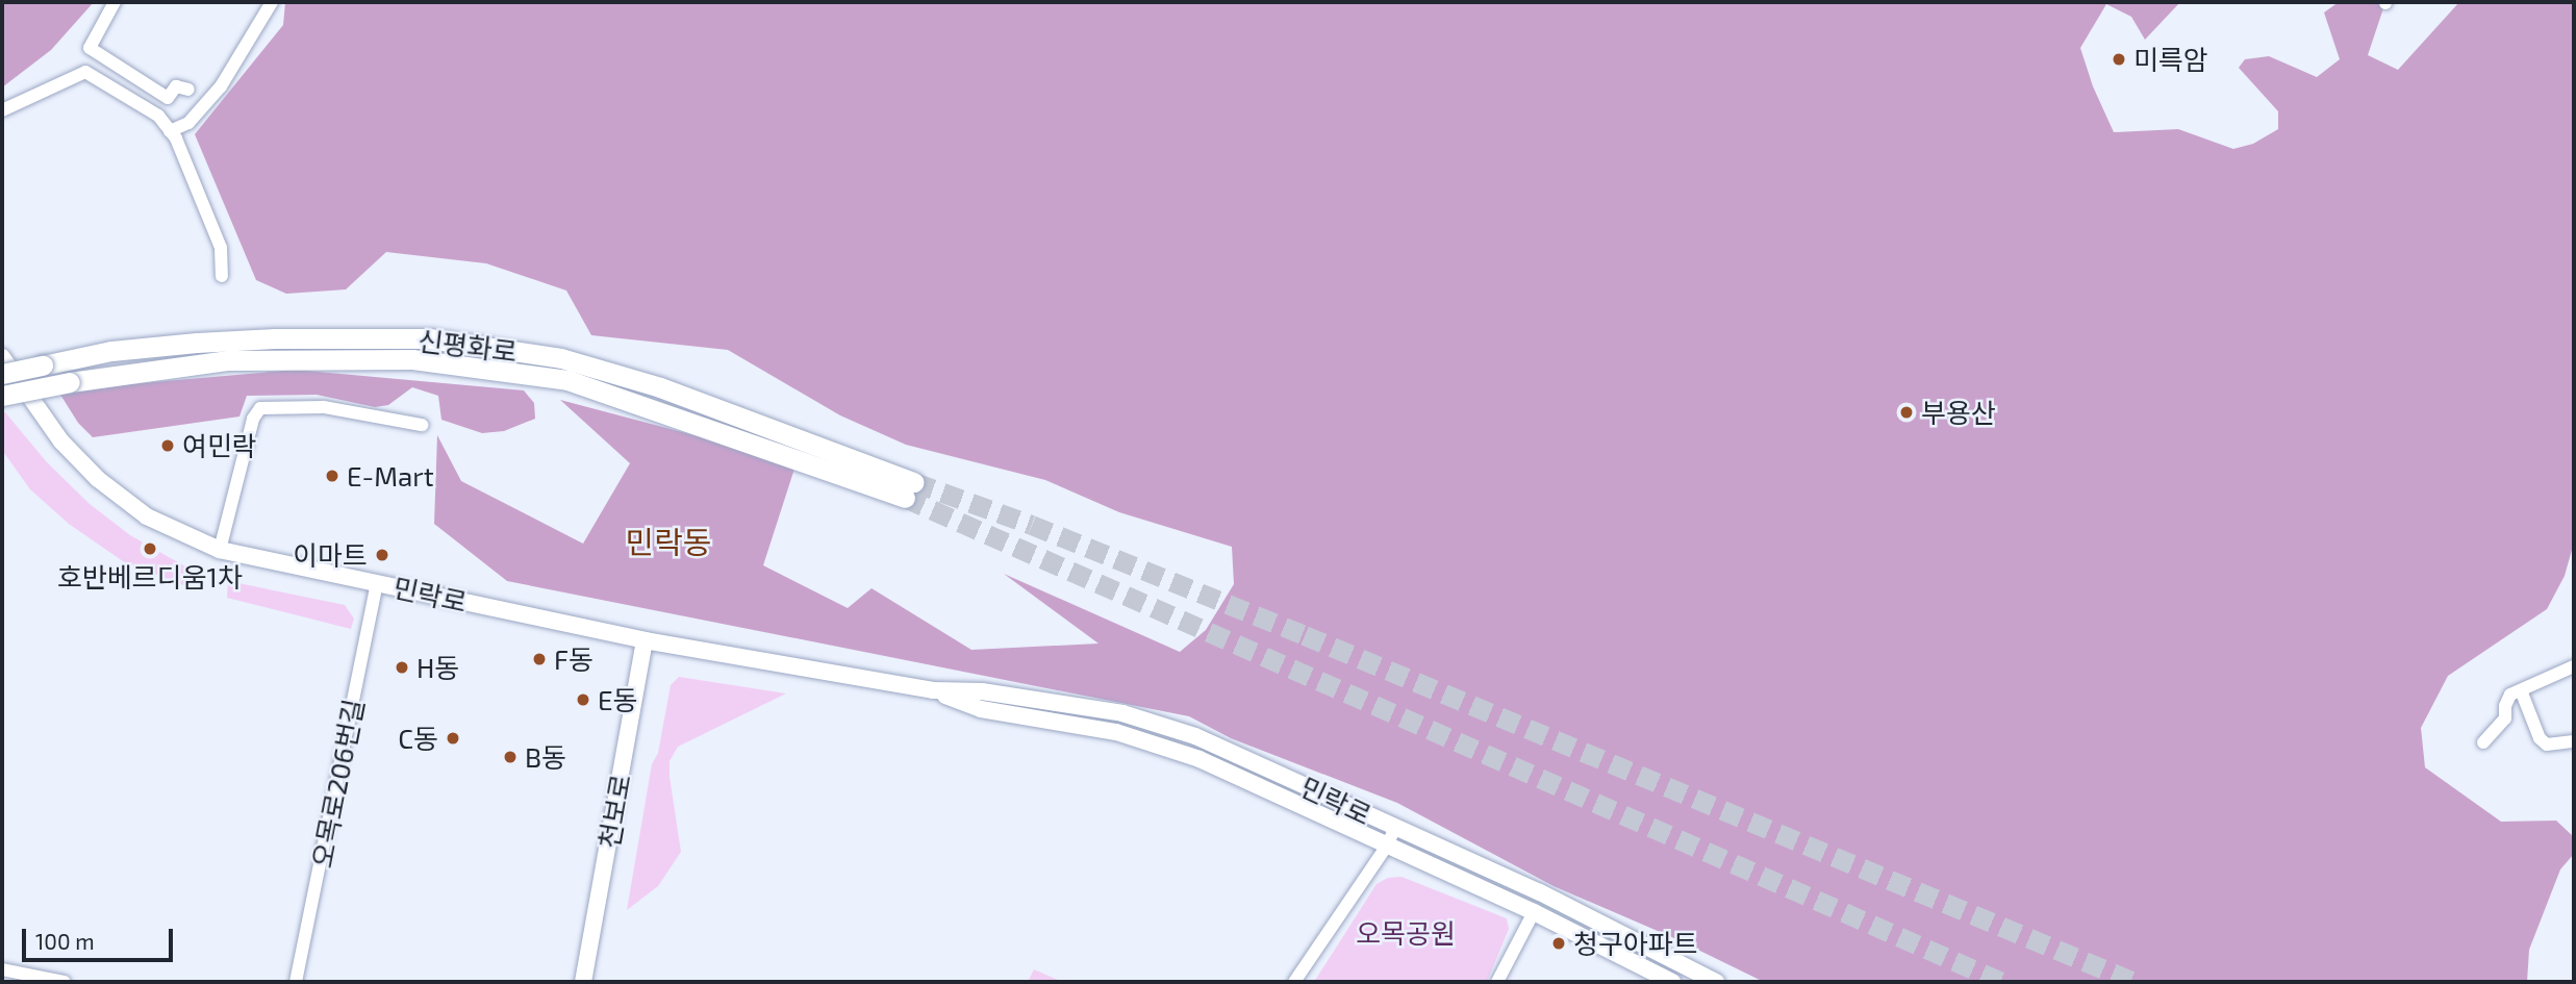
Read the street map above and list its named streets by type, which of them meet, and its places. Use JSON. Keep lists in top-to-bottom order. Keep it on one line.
{"streets":{"highway":["신평화로"],"main road":["민락로","천보로"],"street":["오목로206번길"]},"crossings":[["민락로","오목로206번길"],["민락로","천보로"]],"districts":["민락동"],"parks":["오목공원"],"places":["미륵암","부용산","여민락","E-Mart","호반베르디움1차","이마트","F동","H동","E동","C동","B동","청구아파트"],"scale_bar":"100 m"}
